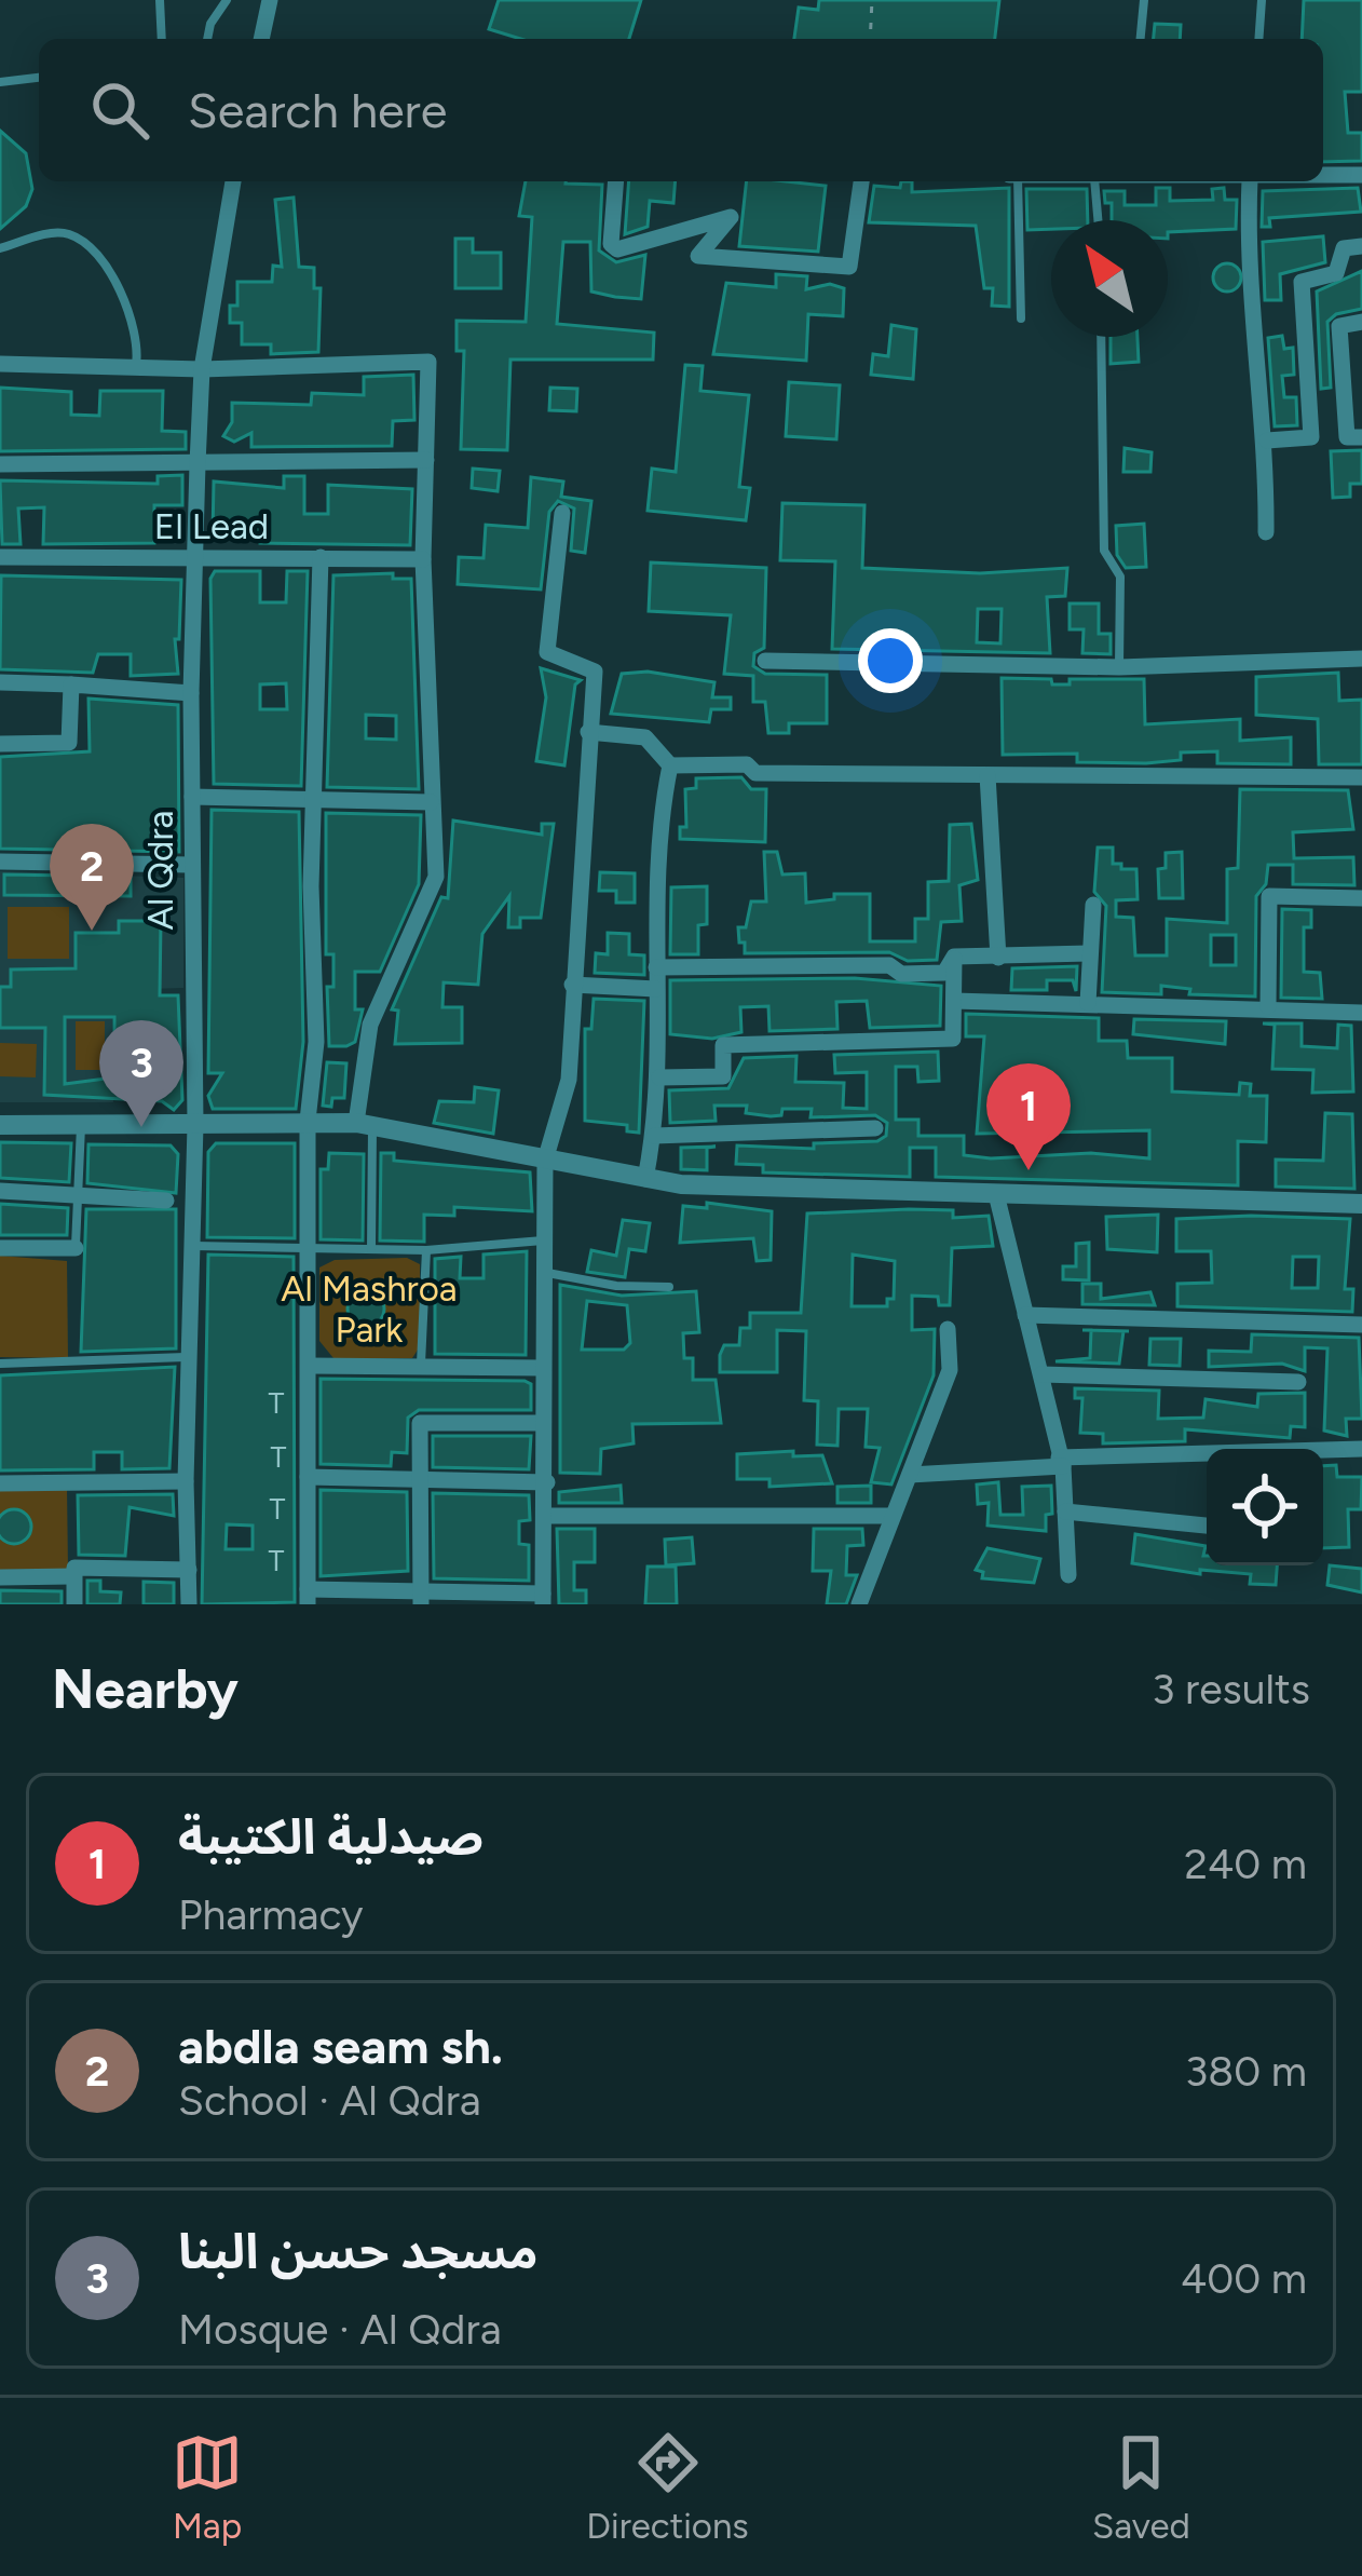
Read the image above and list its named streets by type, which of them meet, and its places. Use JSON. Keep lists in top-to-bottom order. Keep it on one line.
{"streets":{"street":["El Lead","Al Qdra"]},"crossings":[["El Lead","Al Qdra"]],"parks":["Al Mashroa Park"],"house_numbers":["T","T","T","T"],"north":"top left","page":{"search":"Search here","pins":["2","3","1"],"heading":["Nearby","3 results"],"list":[{"mark":"1","name":"صيدلية الكتيبة","note":"Pharmacy","value":"240 m"},{"mark":"2","name":"abdla seam sh.","note":"School · Al Qdra","value":"380 m"},{"mark":"3","name":"مسجد حسن البنا","note":"Mosque · Al Qdra","value":"400 m"}],"nav":["Map","Directions","Saved"]}}
